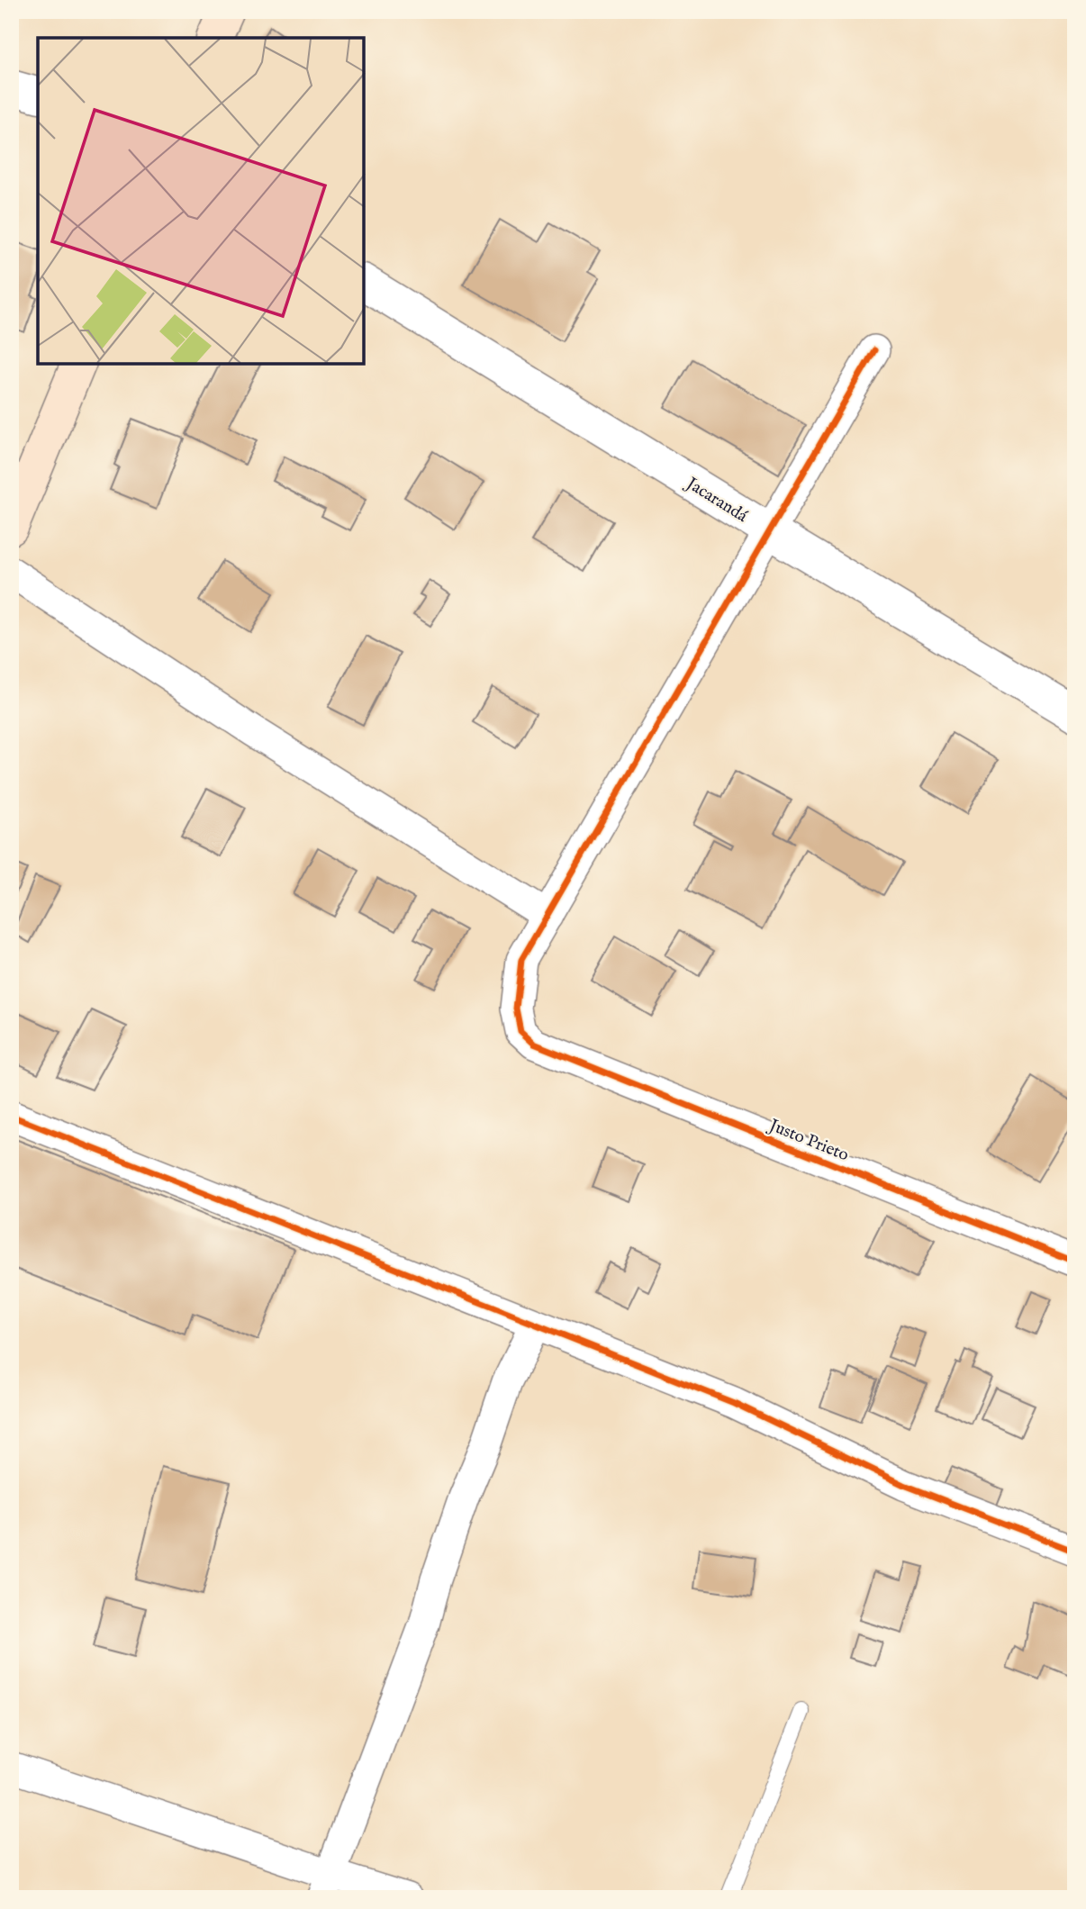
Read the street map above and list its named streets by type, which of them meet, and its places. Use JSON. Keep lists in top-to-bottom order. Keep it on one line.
{"streets":{"street":["Jacarandá","Justo Prieto"]}}
